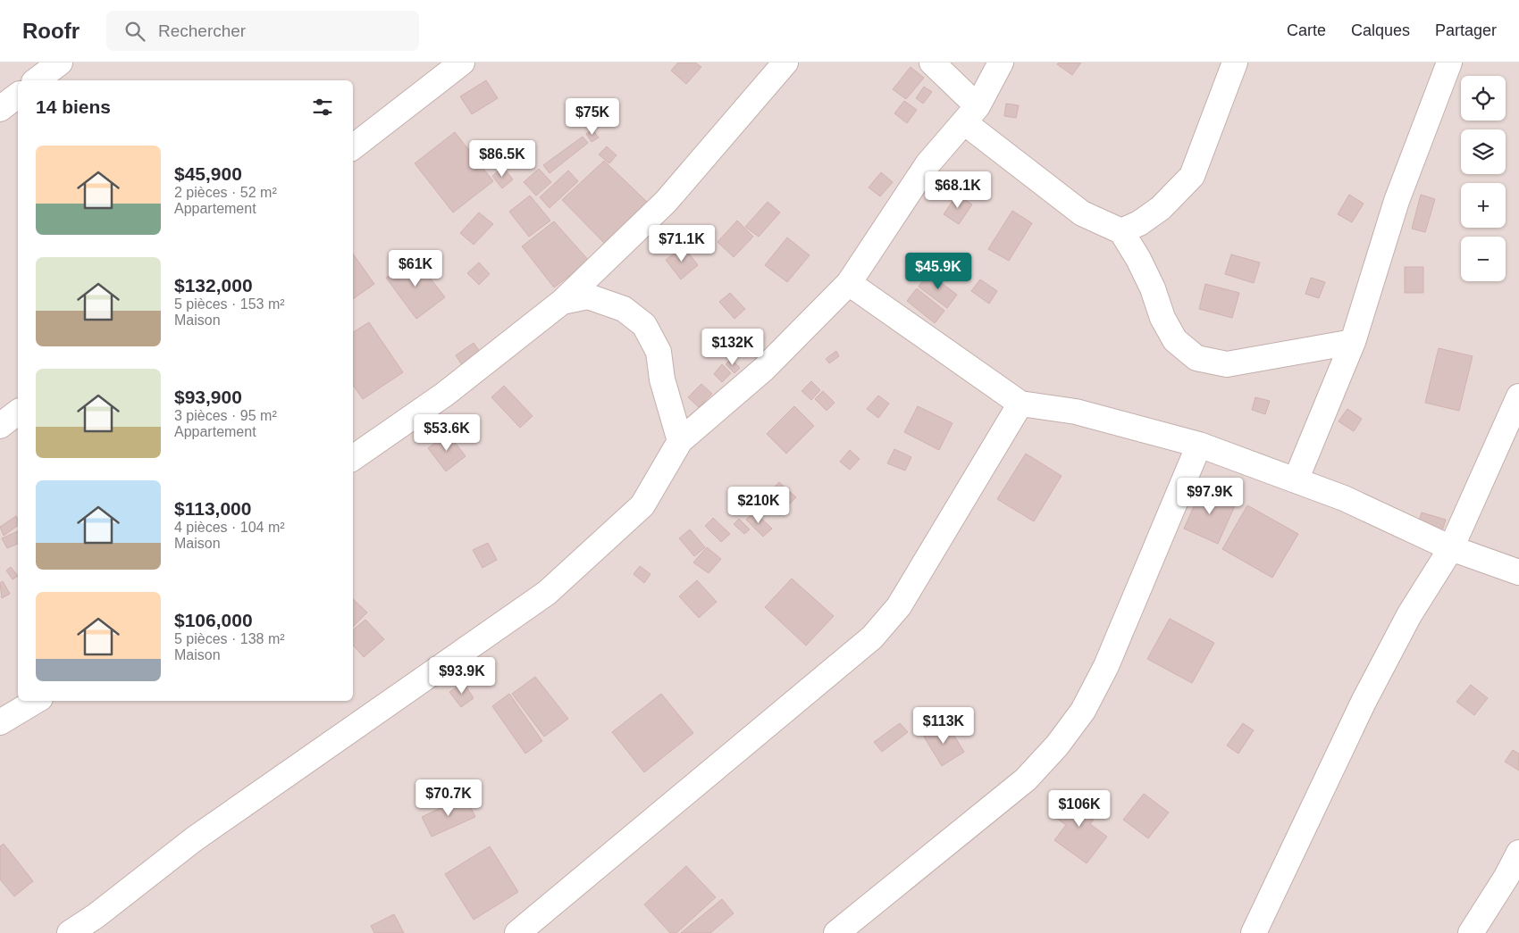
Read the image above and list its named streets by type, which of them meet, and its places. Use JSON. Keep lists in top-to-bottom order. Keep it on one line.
{"page":{"header":"Roofr","search":"Rechercher","nav":["Carte","Calques","Partager"],"map_buttons":["+","−"],"heading":"14 biens","price":["$75K","$86.5K","$68.1K","$71.1K","$61K","$45.9K","$132K","$53.6K","$97.9K","$210K","$93.9K","$113K","$70.7K","$106K"],"list":[{"name":"$45,900","note":"2 pièces · 52 m² · Appartement"},{"name":"$132,000","note":"5 pièces · 153 m² · Maison"},{"name":"$93,900","note":"3 pièces · 95 m² · Appartement"},{"name":"$113,000","note":"4 pièces · 104 m² · Maison"},{"name":"$106,000","note":"5 pièces · 138 m² · Maison"}]}}
